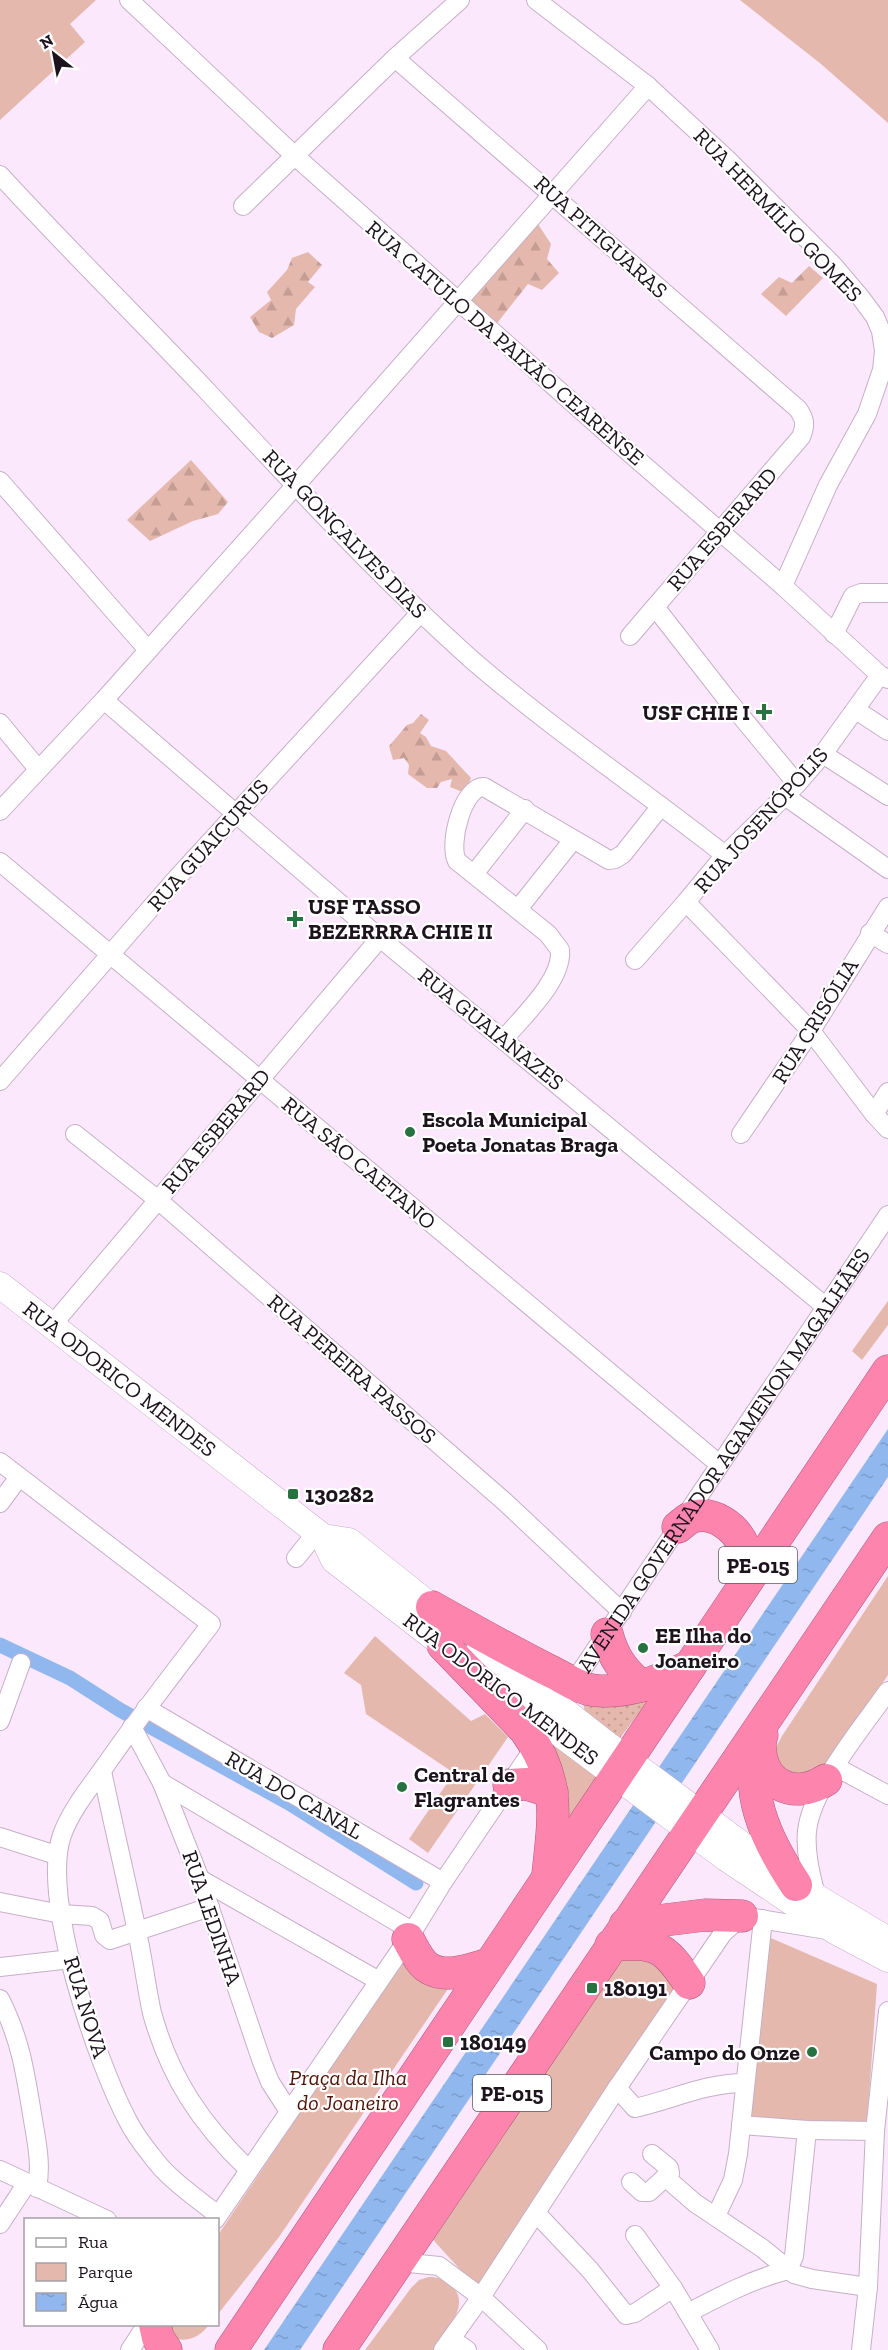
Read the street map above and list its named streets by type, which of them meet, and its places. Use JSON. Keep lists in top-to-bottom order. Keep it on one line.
{"streets":{"highway":["PE-015"],"main road":["RUA ODORICO MENDES"],"street":["RUA HERMÍLIO GOMES","RUA PITIGUARAS","RUA CATULO DA PAIXÃO CEARENSE","RUA ESBERARD","RUA GONÇALVES DIAS","RUA JOSENÓPOLIS","RUA GUAICURUS","RUA CRISÓLIA","RUA GUAIANAZES","RUA SÃO CAETANO","RUA PEREIRA PASSOS","AVENIDA GOVERNADOR AGAMENON MAGALHÃES","RUA DO CANAL","RUA LEDINHA","RUA NOVA"]},"crossings":[["RUA HERMÍLIO GOMES","RUA CATULO DA PAIXÃO CEARENSE"],["RUA PITIGUARAS","RUA ESBERARD"],["RUA CATULO DA PAIXÃO CEARENSE","RUA ESBERARD"],["RUA CATULO DA PAIXÃO CEARENSE","RUA JOSENÓPOLIS"],["RUA ESBERARD","RUA GUAIANAZES"],["RUA ESBERARD","RUA SÃO CAETANO"],["RUA ESBERARD","RUA PEREIRA PASSOS"],["RUA ESBERARD","RUA ODORICO MENDES"],["RUA GONÇALVES DIAS","RUA JOSENÓPOLIS"],["RUA GONÇALVES DIAS","RUA GUAICURUS"],["RUA GUAICURUS","RUA GUAIANAZES"],["RUA GUAICURUS","RUA SÃO CAETANO"],["RUA GUAIANAZES","AVENIDA GOVERNADOR AGAMENON MAGALHÃES"],["RUA SÃO CAETANO","AVENIDA GOVERNADOR AGAMENON MAGALHÃES"],["RUA PEREIRA PASSOS","AVENIDA GOVERNADOR AGAMENON MAGALHÃES"],["RUA ODORICO MENDES","AVENIDA GOVERNADOR AGAMENON MAGALHÃES"],["RUA ODORICO MENDES","PE-015"],["AVENIDA GOVERNADOR AGAMENON MAGALHÃES","PE-015"],["RUA DO CANAL","RUA LEDINHA"],["RUA DO CANAL","RUA NOVA"],["RUA LEDINHA","RUA NOVA"]],"parks":["Praça da Ilha do Joaneiro"],"places":{"health":["USF CHIE I","USF TASSO BEZERRRA CHIE II"],"other":["Escola Municipal Poeta Jonatas Braga","EE Ilha do Joaneiro","Central de Flagrantes","Campo do Onze"],"transit":["130282","180191","180149"]},"legend":["Rua","Parque","Água"],"north":"top left"}
